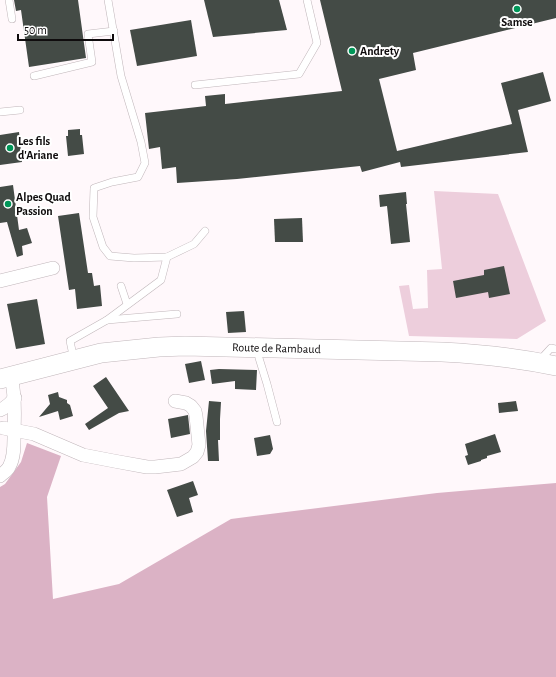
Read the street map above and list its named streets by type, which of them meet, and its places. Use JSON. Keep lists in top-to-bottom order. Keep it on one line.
{"streets":{"street":["Route de Rambaud"]},"places":["Samse","Andrety","Les fils d'Ariane","Alpes Quad Passion"],"scale_bar":"50 m"}
